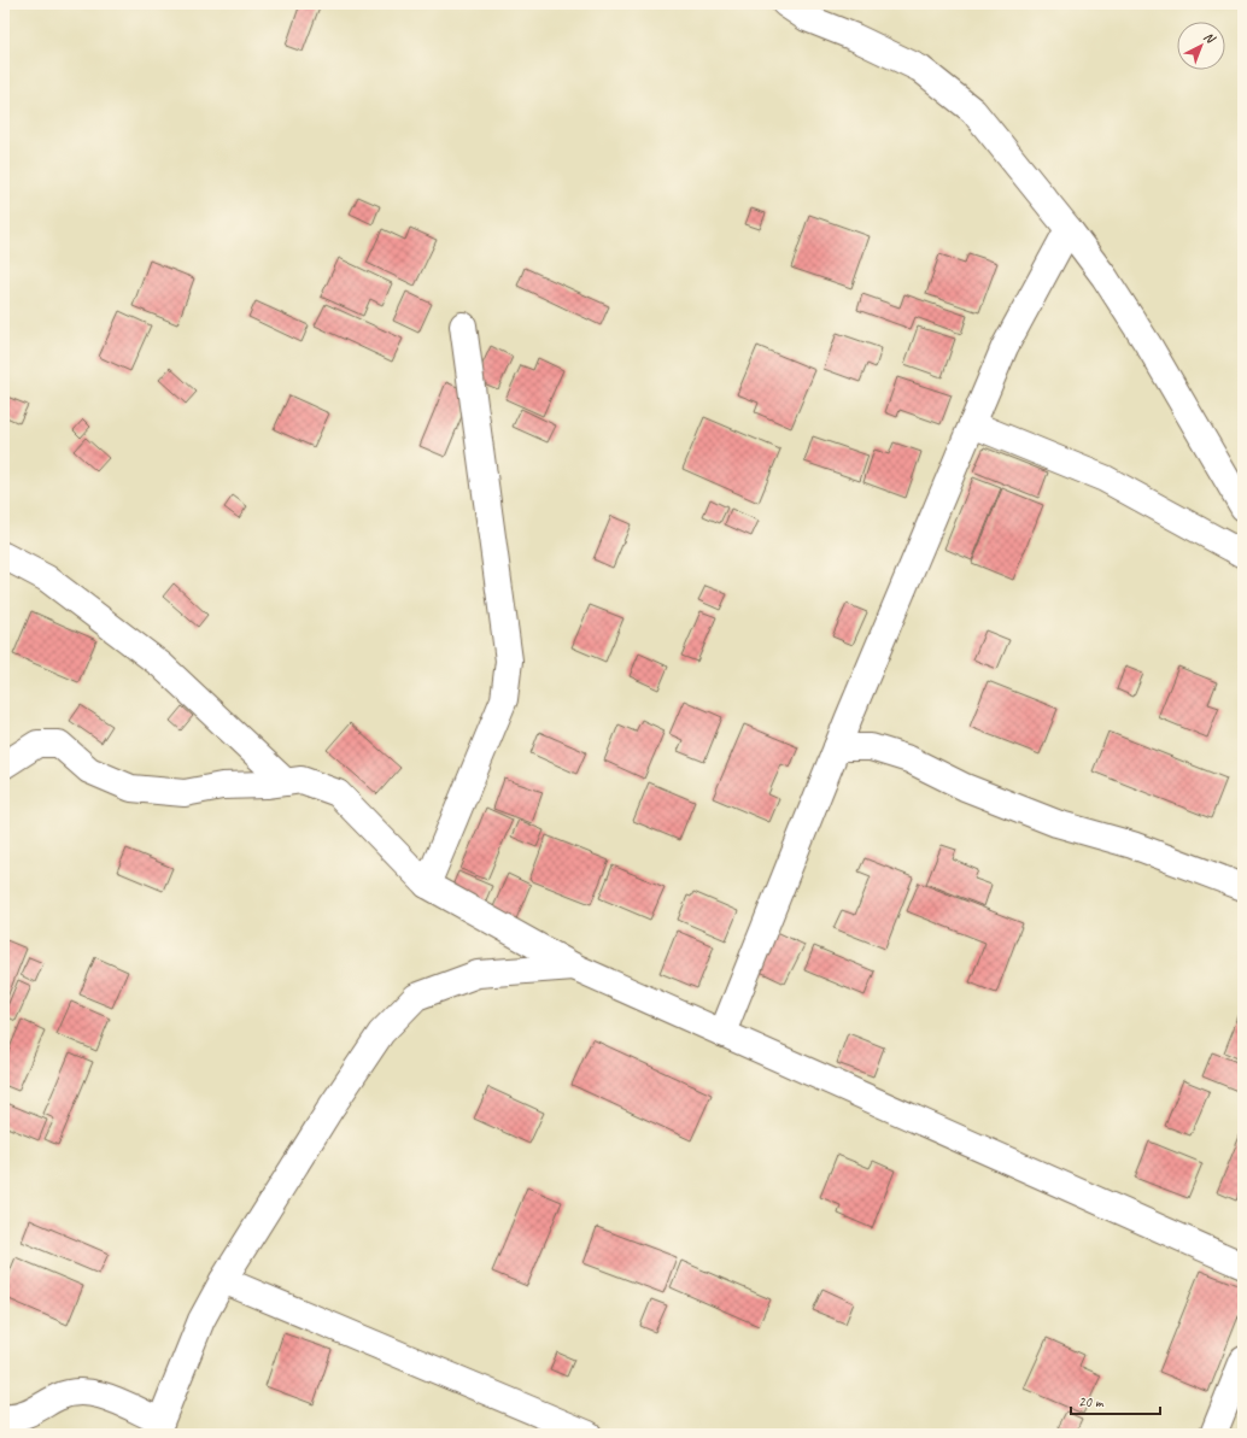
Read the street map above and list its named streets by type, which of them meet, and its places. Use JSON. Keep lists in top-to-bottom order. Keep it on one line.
{"scale_bar":"20 m","north":"top right"}
